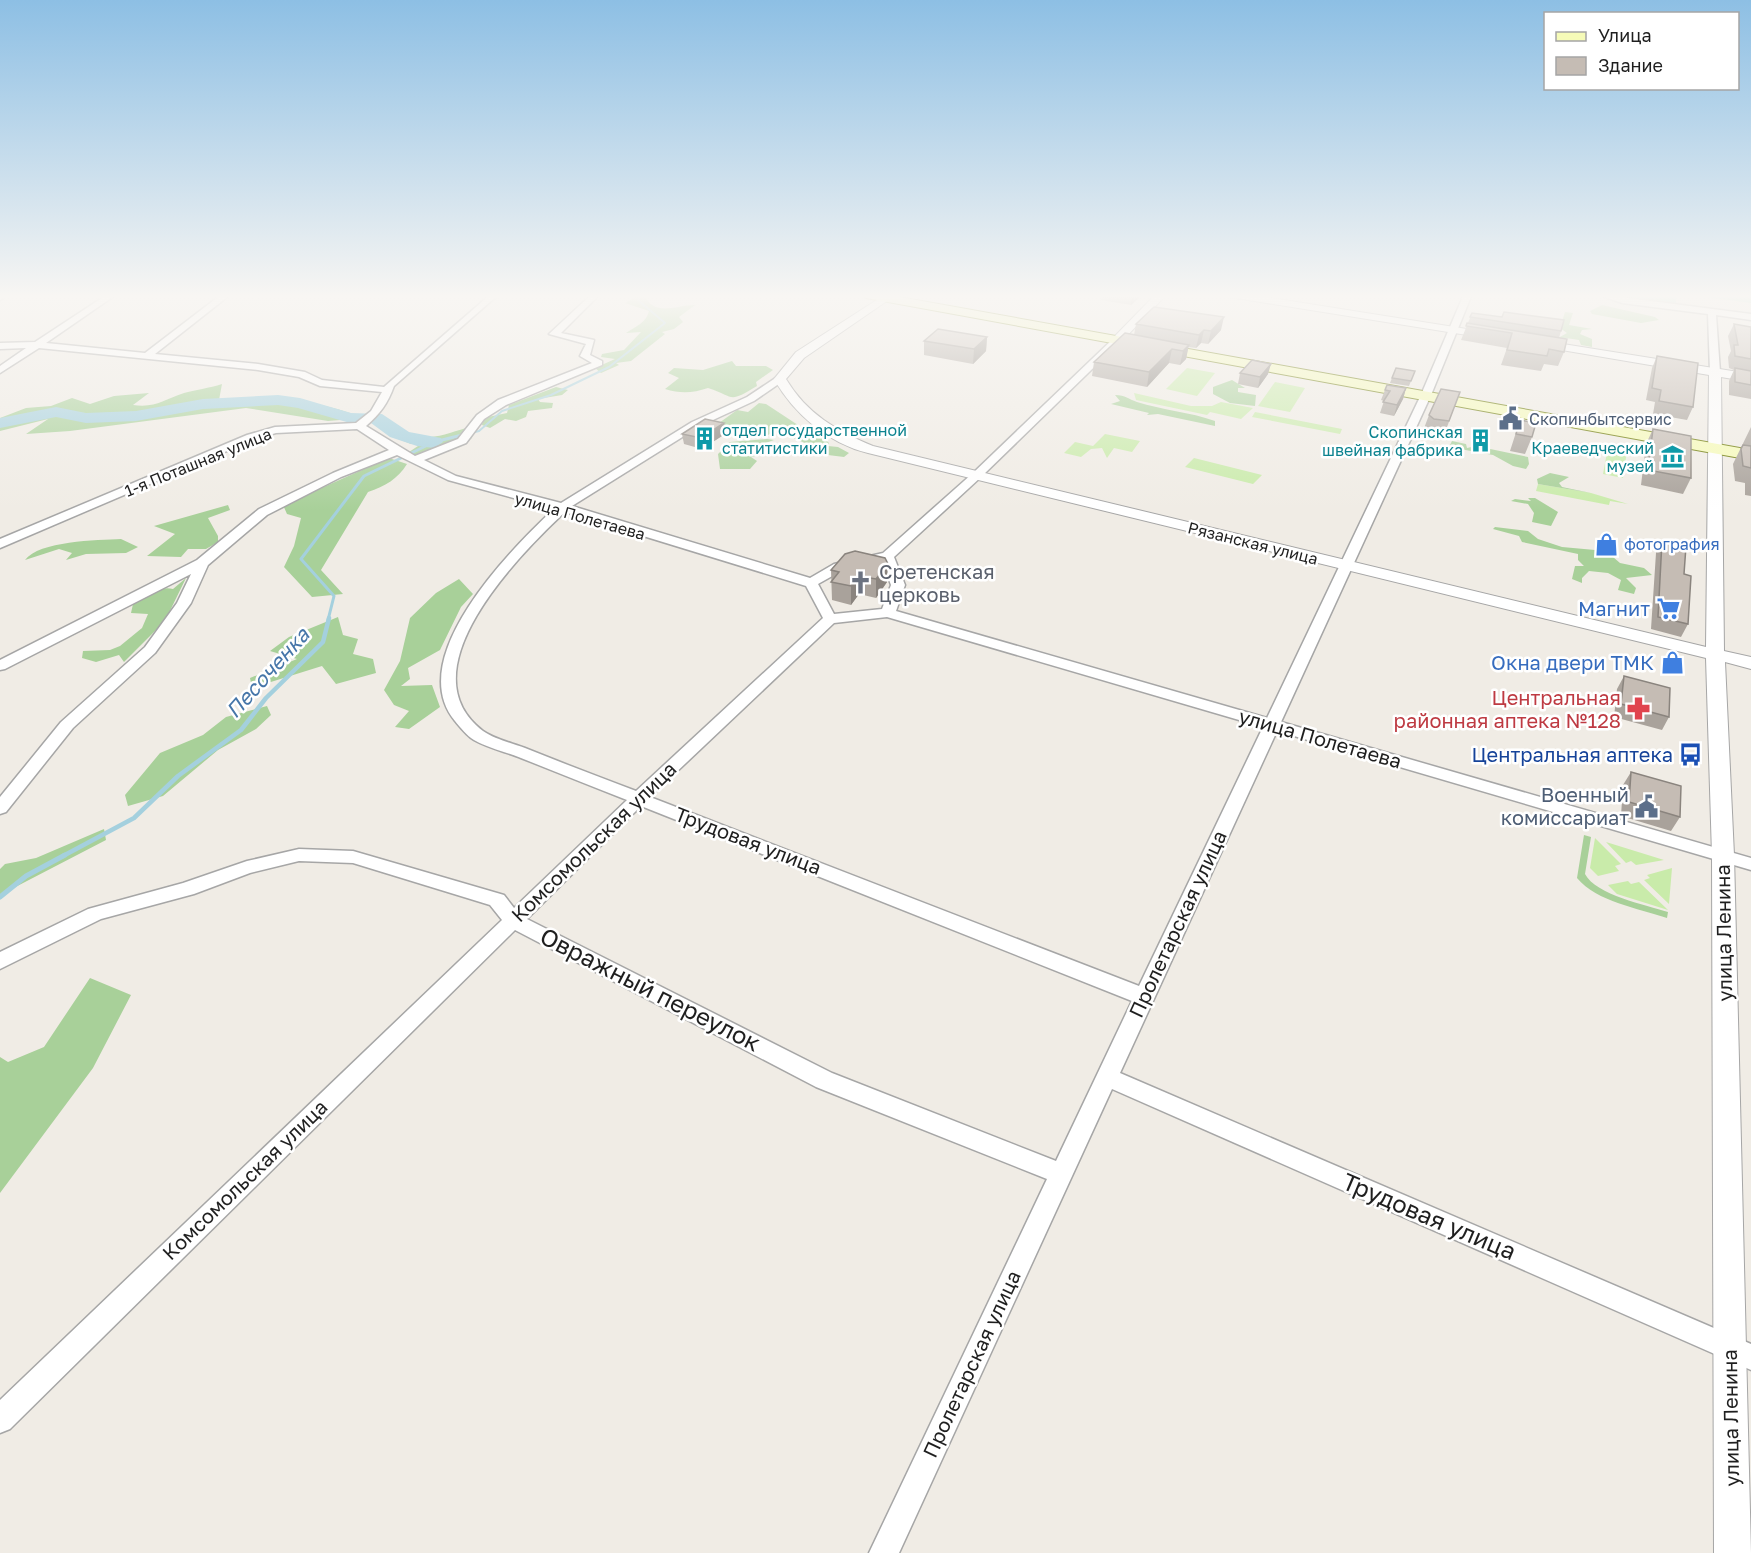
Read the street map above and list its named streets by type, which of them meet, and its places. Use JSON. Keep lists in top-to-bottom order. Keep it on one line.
{"streets":{"street":["1-я Поташная улица","улица Полетаева","Рязанская улица","Трудовая улица","Комсомольская улица","Пролетарская улица","улица Ленина","Овражный переулок"]},"crossings":[["1-я Поташная улица","улица Полетаева"],["улица Полетаева","Трудовая улица"],["улица Полетаева","Пролетарская улица"],["улица Полетаева","улица Ленина"],["Рязанская улица","Трудовая улица"],["Рязанская улица","Пролетарская улица"],["Рязанская улица","улица Ленина"],["Трудовая улица","Комсомольская улица"],["Трудовая улица","Пролетарская улица"],["Трудовая улица","улица Ленина"],["Комсомольская улица","Овражный переулок"],["Пролетарская улица","Овражный переулок"]],"water":["Песоченка"],"places":{"public building":["Скопинбытсервис","Военный комиссариат"],"building":["отдел государственной статитистики","Скопинская швейная фабрика"],"museum":["Краеведческий музей"],"shop":["фотография","Окна двери ТМК"],"church":["Сретенская церковь"],"supermarket":["Магнит"],"pharmacy":["Центральная районная аптека №128"],"bus stop":["Центральная аптека"]},"legend":["Улица","Здание"]}
